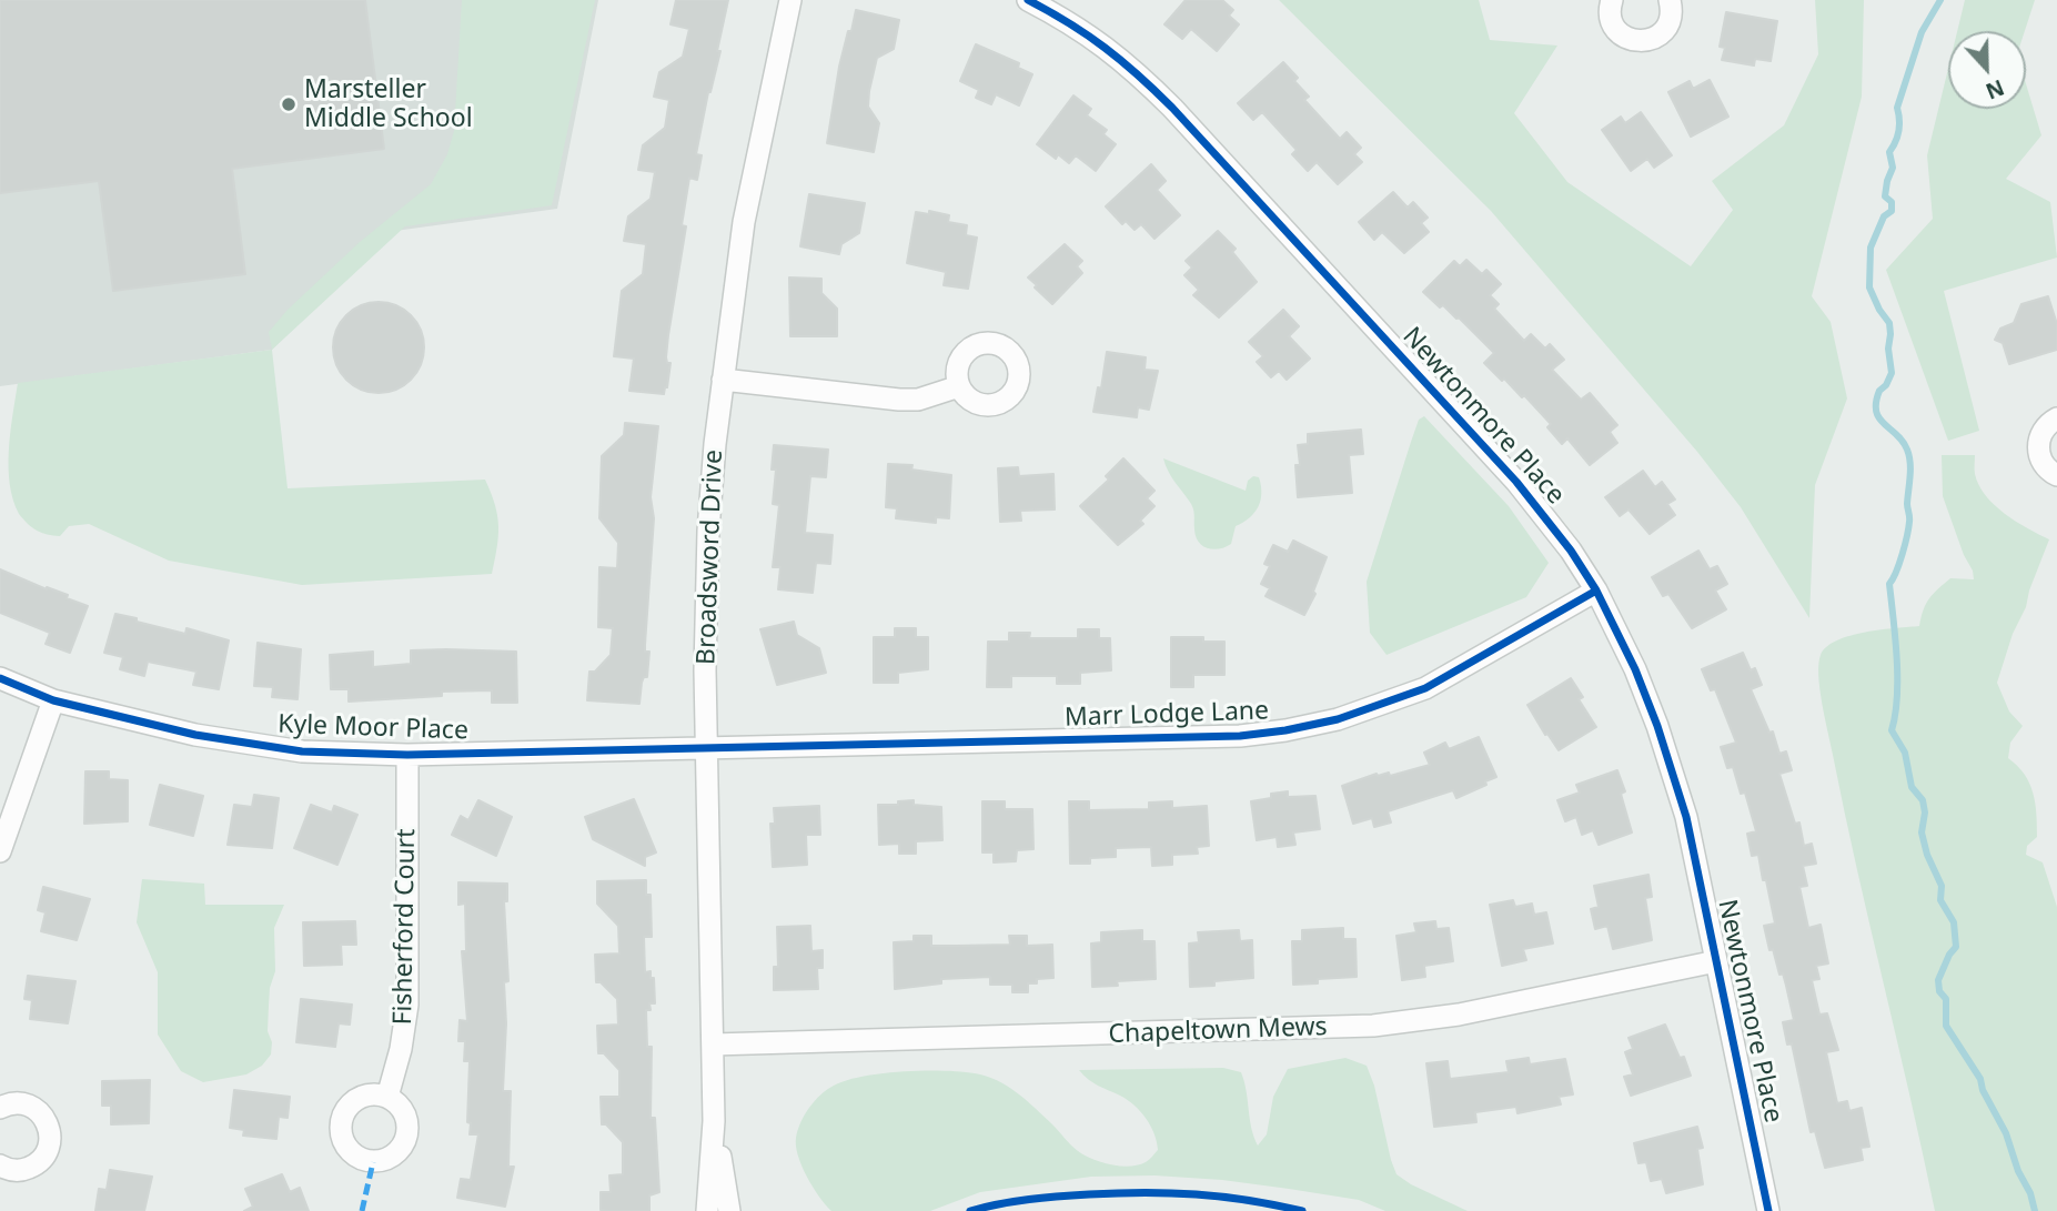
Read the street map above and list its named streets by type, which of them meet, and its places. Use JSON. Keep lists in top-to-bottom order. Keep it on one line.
{"streets":{"street":["Newtonmore Place","Broadsword Drive","Marr Lodge Lane","Kyle Moor Place","Fisherford Court","Chapeltown Mews"]},"crossings":[["Newtonmore Place","Marr Lodge Lane"],["Newtonmore Place","Chapeltown Mews"],["Broadsword Drive","Marr Lodge Lane"],["Broadsword Drive","Kyle Moor Place"],["Broadsword Drive","Chapeltown Mews"],["Marr Lodge Lane","Kyle Moor Place"],["Kyle Moor Place","Fisherford Court"]],"places":["Marsteller Middle School"],"north":"bottom"}
